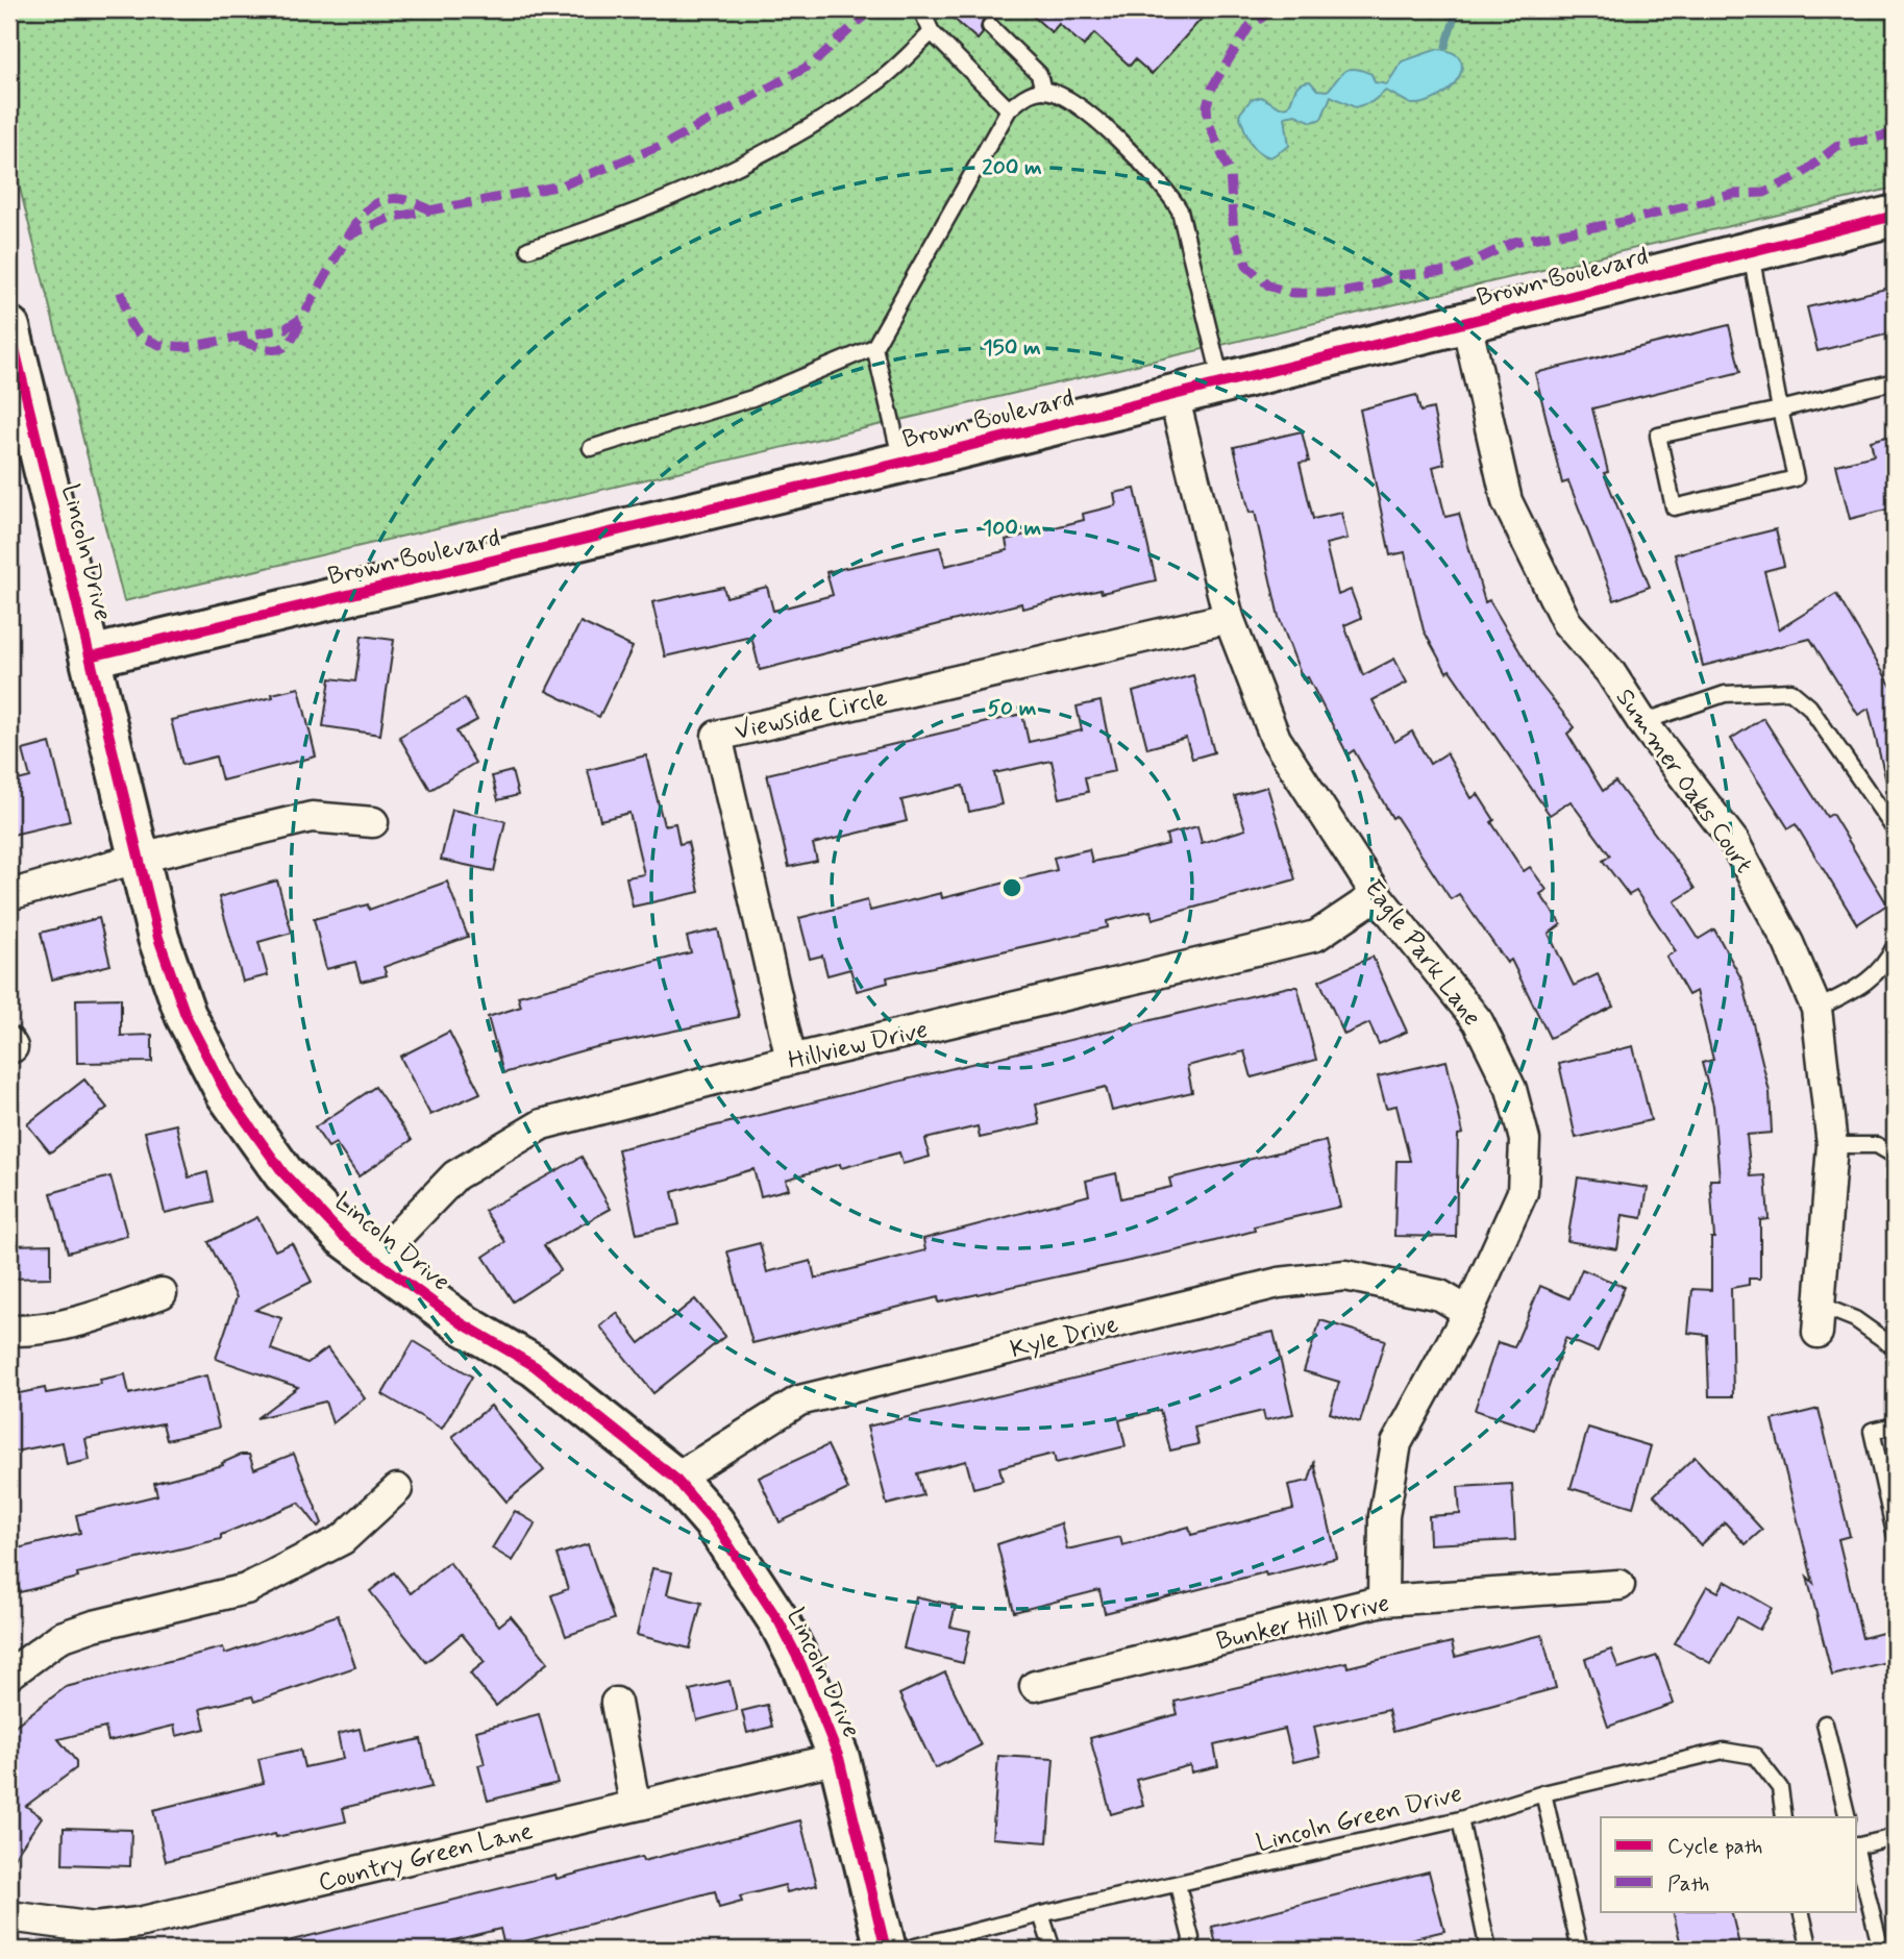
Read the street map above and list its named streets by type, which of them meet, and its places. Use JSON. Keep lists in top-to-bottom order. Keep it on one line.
{"streets":{"street":["Brown Boulevard","Lincoln Drive","Viewside Circle","Summer Oaks Court","Eagle Park Lane","Hillview Drive","Kyle Drive","Bunker Hill Drive","Country Green Lane"],"lane":["Lincoln Green Drive"]},"crossings":[["Brown Boulevard","Lincoln Drive"],["Brown Boulevard","Summer Oaks Court"],["Brown Boulevard","Eagle Park Lane"],["Lincoln Drive","Hillview Drive"],["Lincoln Drive","Kyle Drive"],["Lincoln Drive","Country Green Lane"],["Viewside Circle","Eagle Park Lane"],["Viewside Circle","Hillview Drive"],["Eagle Park Lane","Hillview Drive"],["Eagle Park Lane","Kyle Drive"],["Eagle Park Lane","Bunker Hill Drive"]],"legend":["Cycle path","Path"],"rings":["200 m","150 m","100 m","50 m"]}
